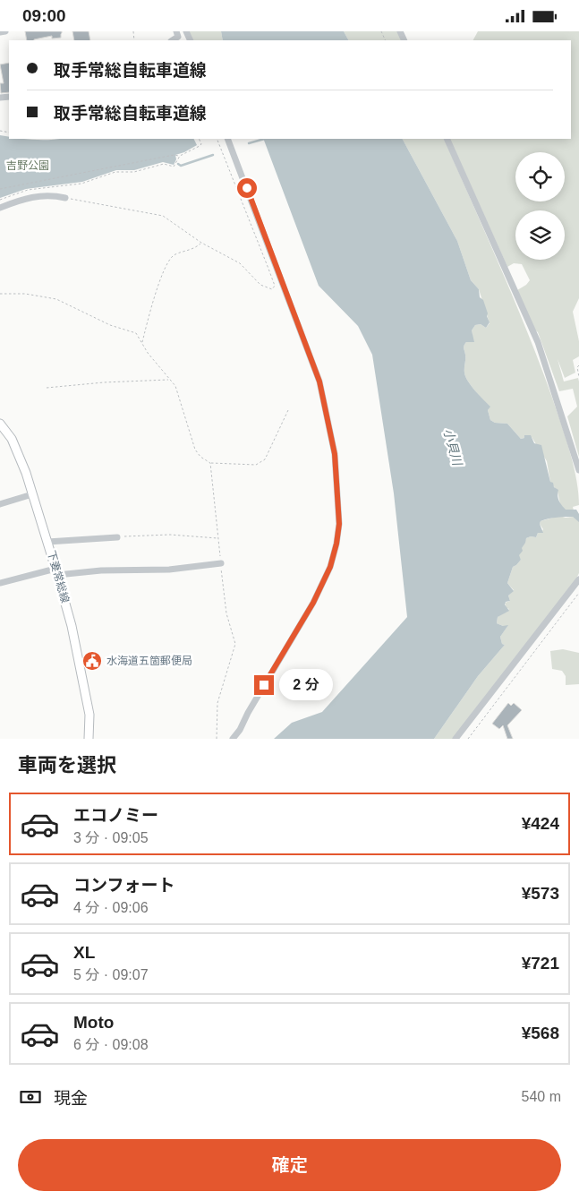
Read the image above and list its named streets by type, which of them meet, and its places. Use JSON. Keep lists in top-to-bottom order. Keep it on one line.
{"streets":{"main road":["下妻常総線"]},"water":["小貝川"],"parks":["吉野公園"],"places":{"public building":["水海道五箇郵便局"]},"page":{"status":"09:00","banner":["取手常総自転車道線","取手常総自転車道線"],"bubble":"2 分","heading":"車両を選択","list":[{"name":"エコノミー","note":"3 分 · 09:05","value":"¥424"},{"name":"コンフォート","note":"4 分 · 09:06","value":"¥573"},{"name":"XL","note":"5 分 · 09:07","value":"¥721"},{"name":"Moto","note":"6 分 · 09:08","value":"¥568"}],"pay":["現金","540 m"],"buttons":"確定"}}
